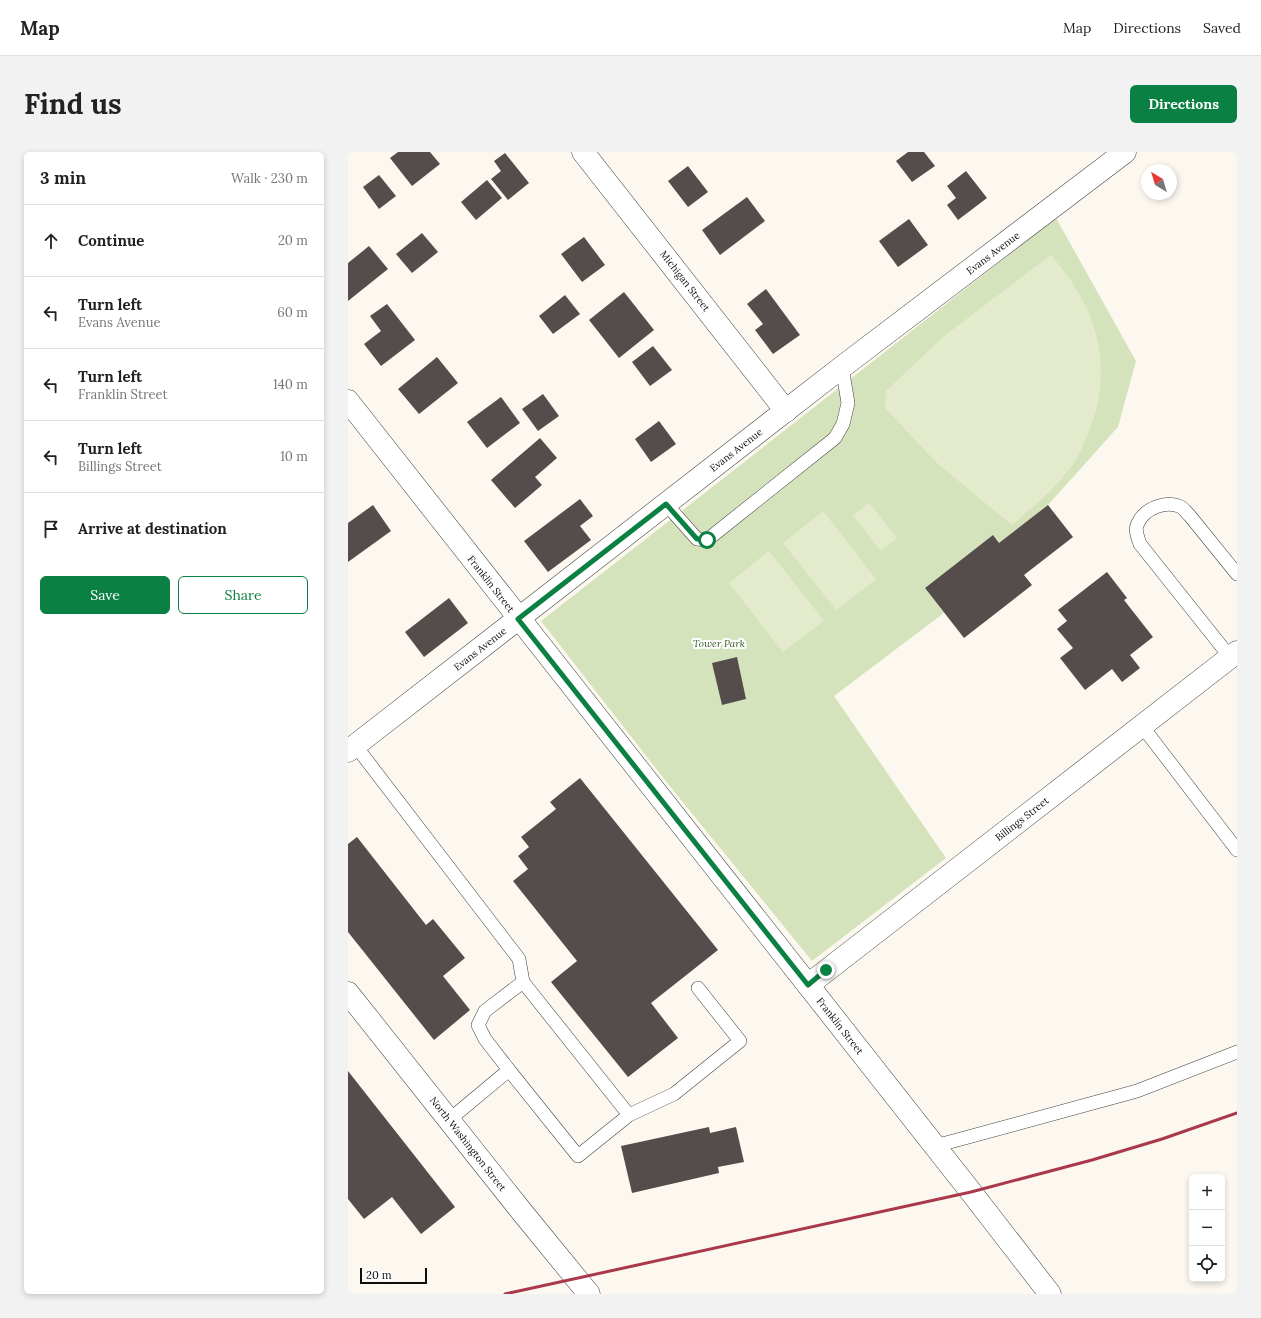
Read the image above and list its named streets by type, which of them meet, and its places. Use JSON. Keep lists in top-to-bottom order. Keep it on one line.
{"streets":{"street":["Evans Avenue","Michigan Street","Franklin Street","Billings Street","North Washington Street"]},"crossings":[["Evans Avenue","Michigan Street"],["Evans Avenue","Franklin Street"],["Franklin Street","Billings Street"]],"parks":["Tower Park"],"scale_bar":"20 m","north":"top left","page":{"header":"Map","nav":["Map","Directions","Saved"],"buttons":["Directions",["Save","Share"]],"title":"Find us","heading":["3 min","Walk · 230 m"],"list":[["Continue","20 m"],["Turn left","Evans Avenue","60 m"],["Turn left","Franklin Street","140 m"],["Turn left","Billings Street","10 m"],"Arrive at destination"],"map_buttons":["+","−"],"scale":"20 m"}}
